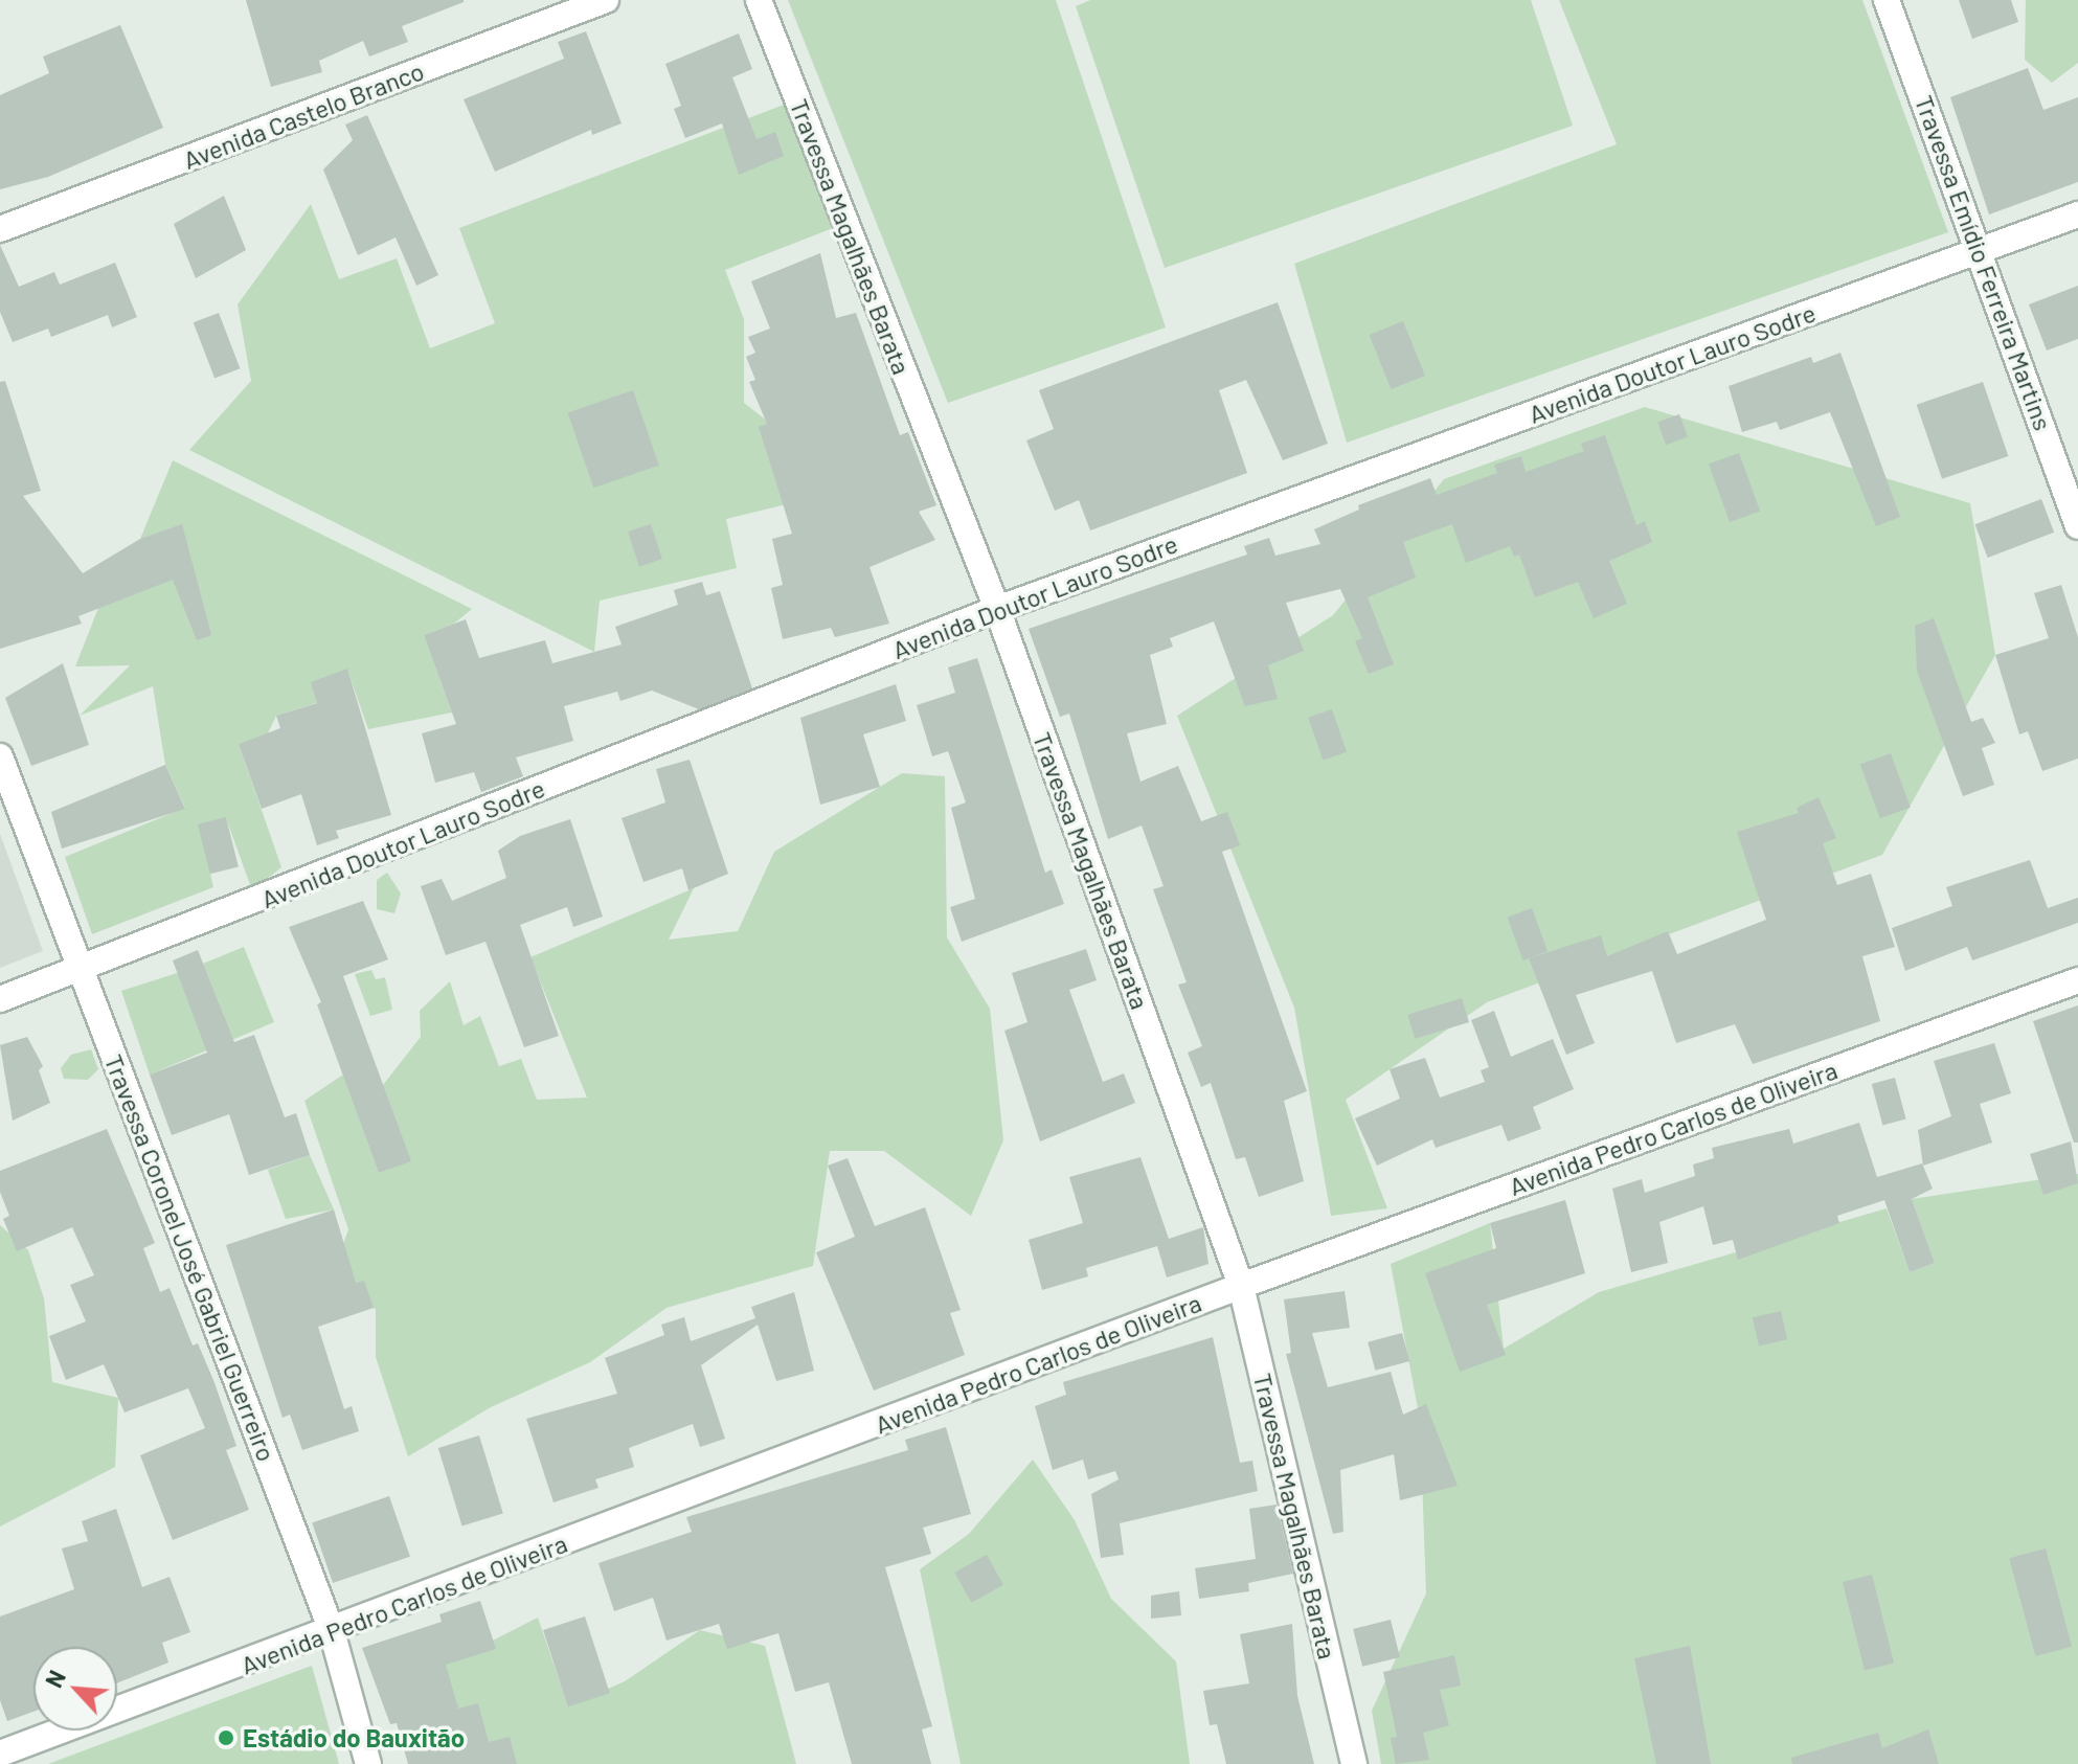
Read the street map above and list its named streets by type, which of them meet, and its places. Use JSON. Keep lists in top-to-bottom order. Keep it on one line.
{"streets":{"street":["Avenida Castelo Branco","Travessa Magalhães Barata","Travessa Emídio Ferreira Martins","Avenida Doutor Lauro Sodre","Avenida Pedro Carlos de Oliveira","Travessa Coronel José Gabriel Guerreiro"]},"crossings":[["Travessa Magalhães Barata","Avenida Doutor Lauro Sodre"],["Travessa Magalhães Barata","Avenida Pedro Carlos de Oliveira"],["Travessa Emídio Ferreira Martins","Avenida Doutor Lauro Sodre"],["Avenida Doutor Lauro Sodre","Travessa Coronel José Gabriel Guerreiro"],["Avenida Pedro Carlos de Oliveira","Travessa Coronel José Gabriel Guerreiro"]],"places":["Estádio do Bauxitão"],"north":"top left"}
